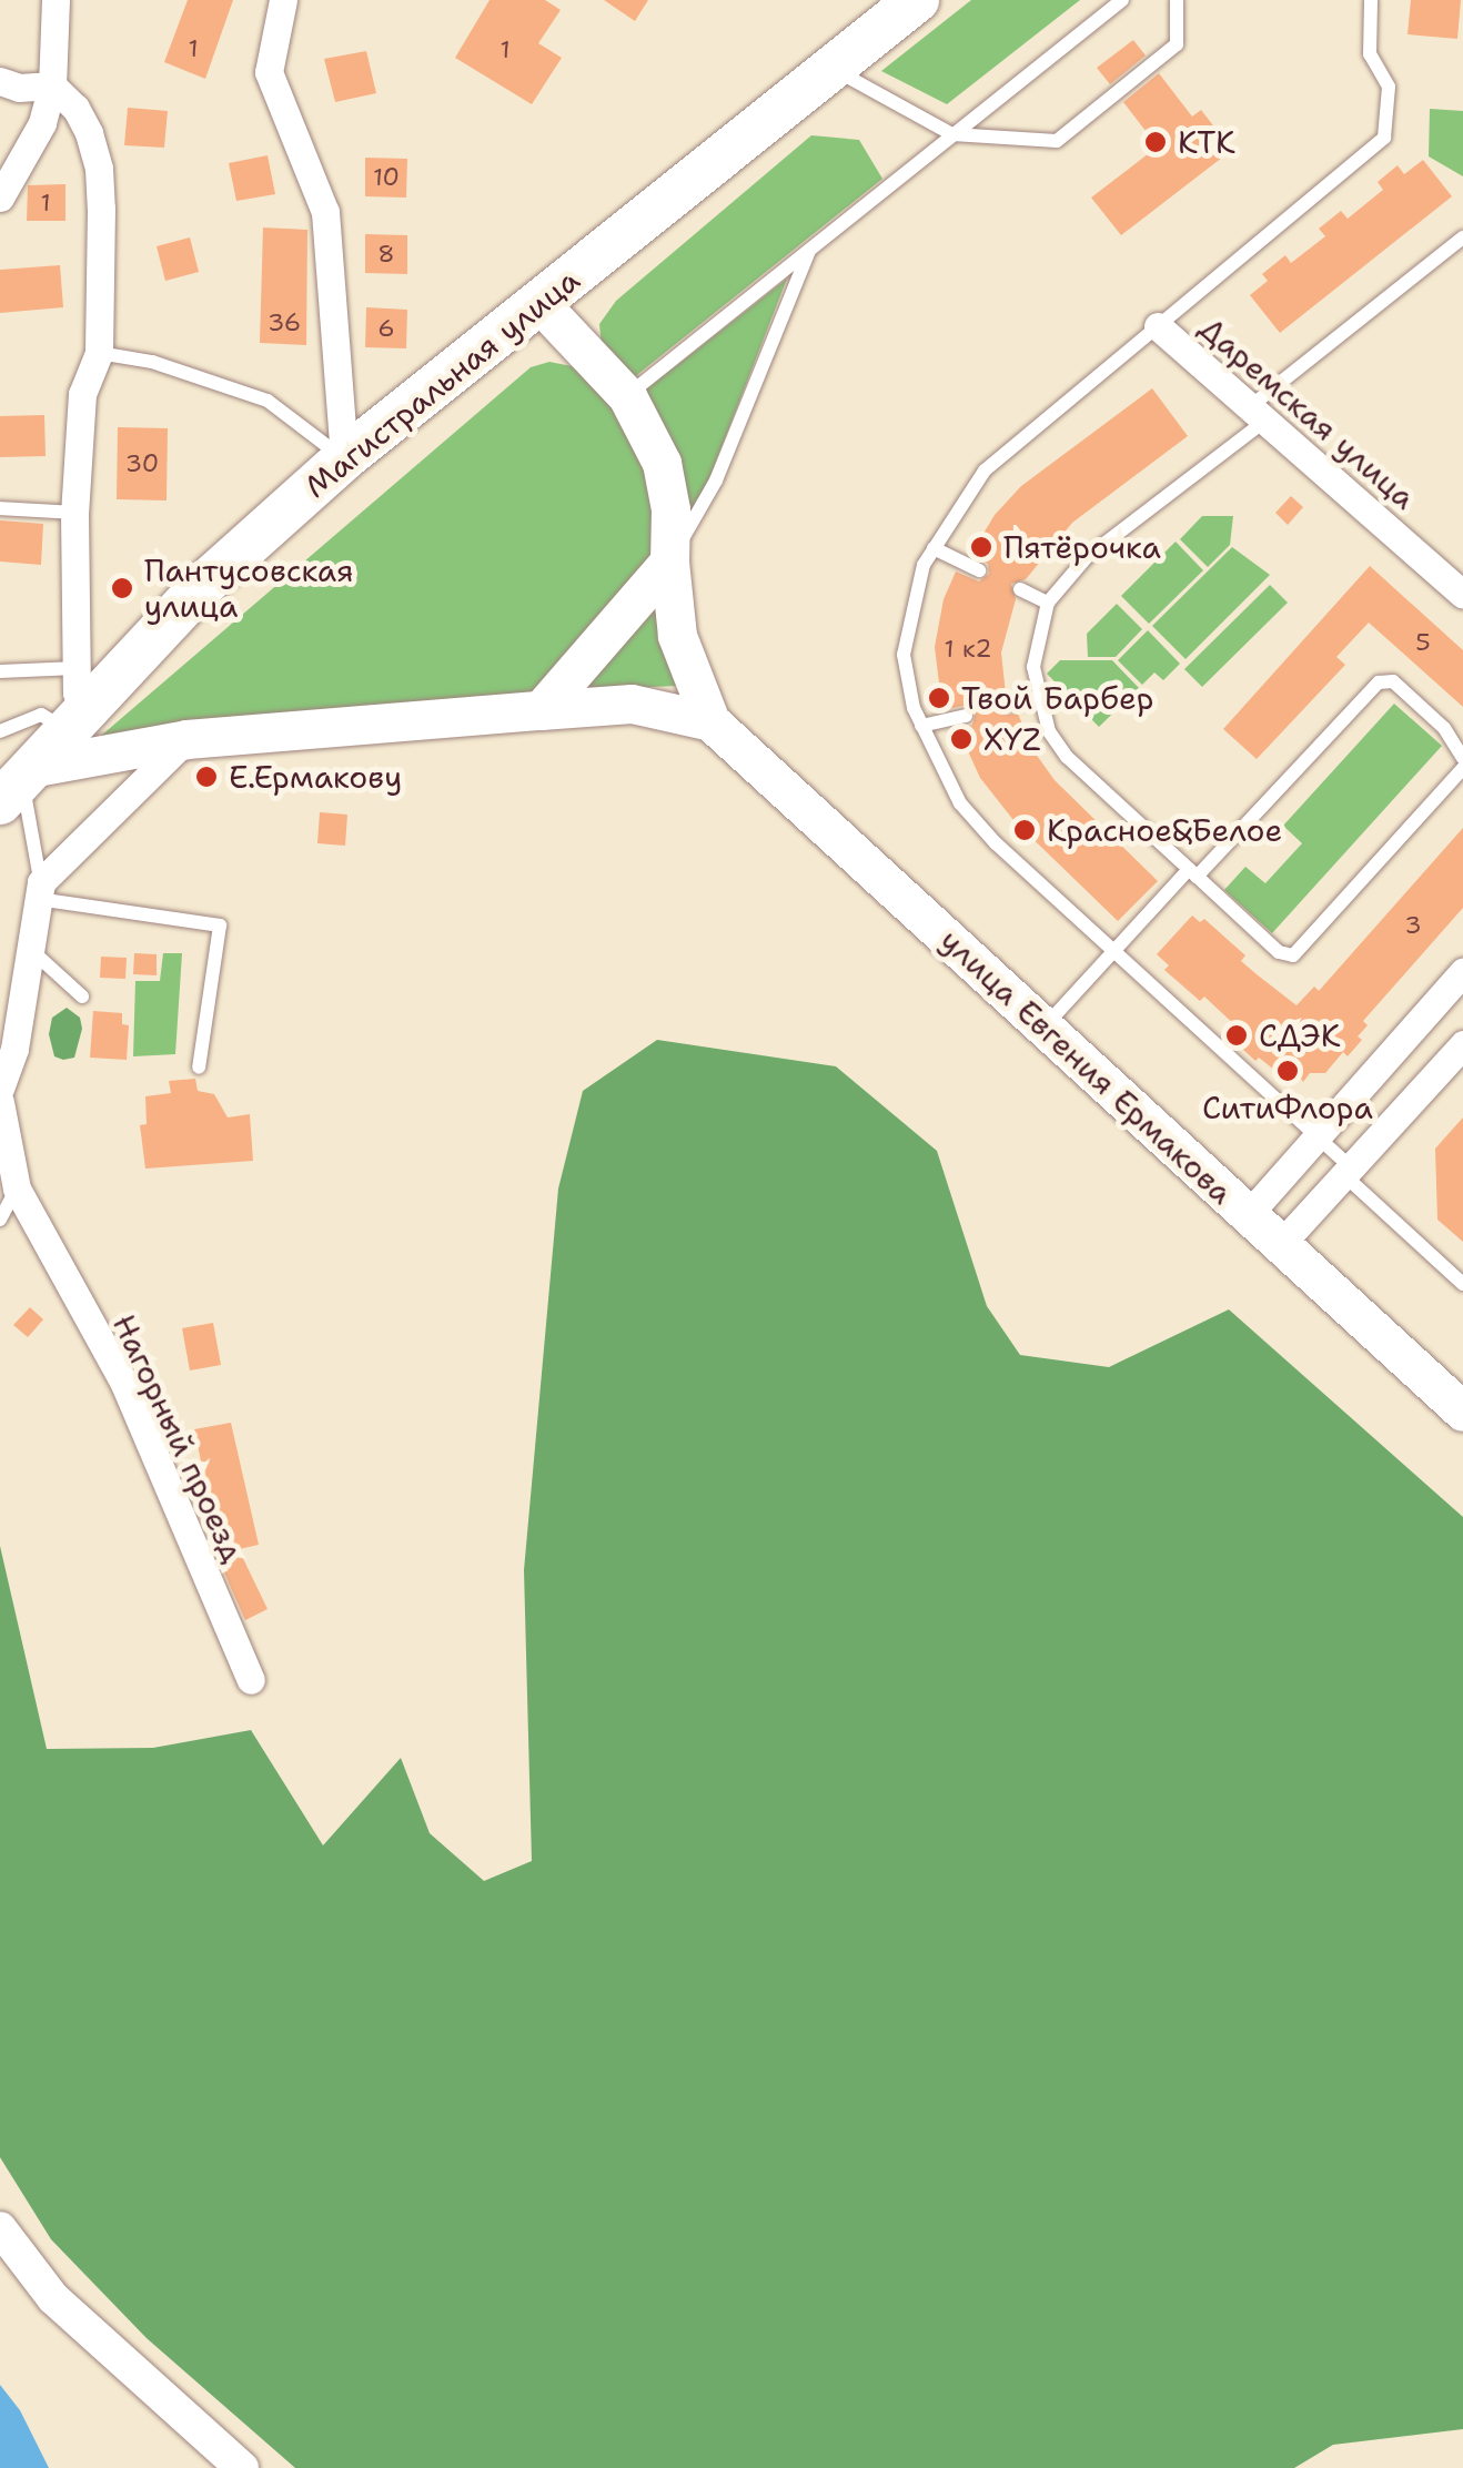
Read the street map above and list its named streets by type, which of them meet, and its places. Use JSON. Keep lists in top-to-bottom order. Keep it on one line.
{"streets":{"highway":["Магистральная улица"],"main road":["улица Евгения Ермакова"],"street":["Даремская улица","Нагорный проезд"]},"crossings":[["Магистральная улица","улица Евгения Ермакова"]],"places":["КТК","Пятёрочка","Пантусовская улица","Твой Барбер","XYZ","Е.Ермакову","Красное&Белое","СДЭК","СитиФлора"],"house_numbers":["1","1","10","1","8","36","6","30","5","1 к2","3"]}
